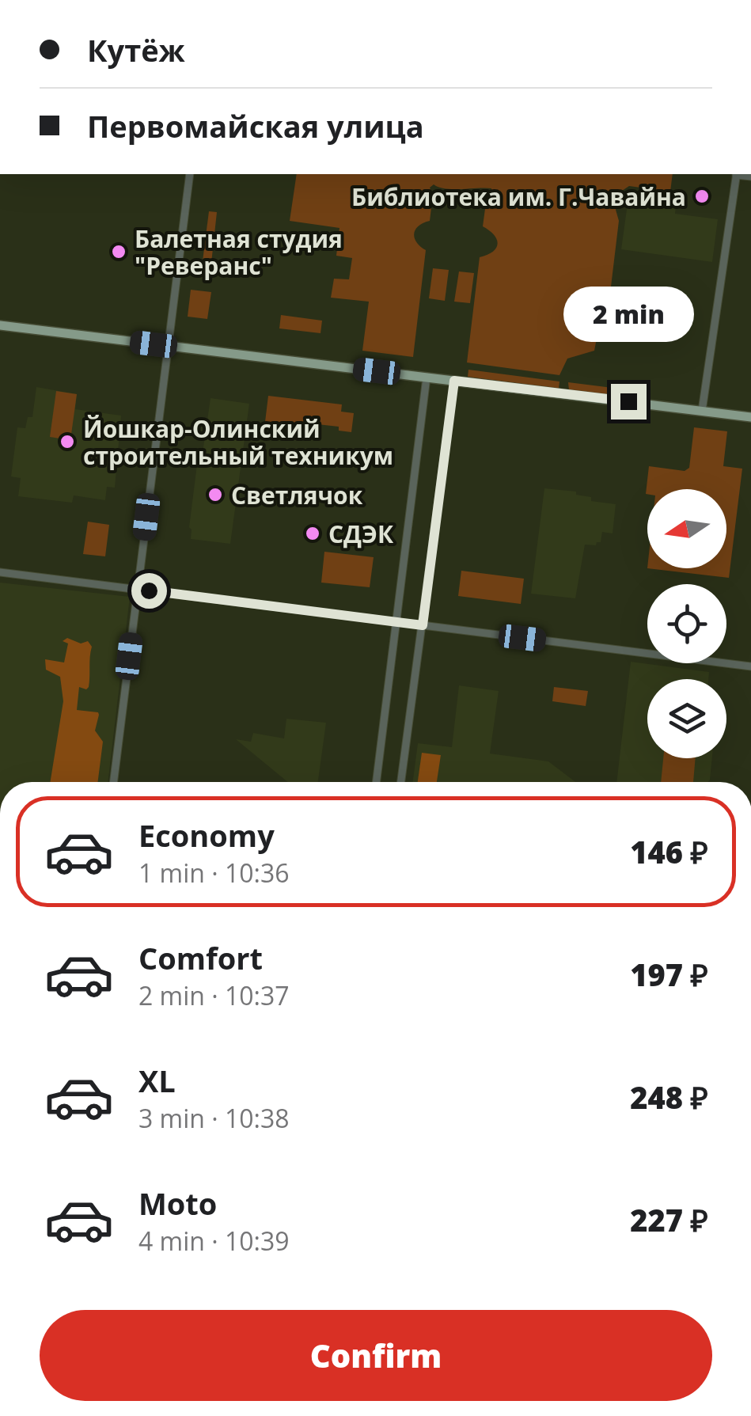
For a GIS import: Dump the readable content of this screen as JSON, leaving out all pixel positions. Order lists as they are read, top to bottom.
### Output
{
  "places": [
    "Библиотека им. Г.Чавайна",
    "Балетная студия \"Реверанс\"",
    "Йошкар-Олинский строительный техникум",
    "Светлячок",
    "СДЭК"
  ],
  "north": "left",
  "page": {
    "banner": ["Кутёж", "Первомайская улица"],
    "bubble": "2 min",
    "list": [
      {
        "name": "Economy",
        "note": "1 min · 10:36",
        "value": "146 ₽"
      },
      {
        "name": "Comfort",
        "note": "2 min · 10:37",
        "value": "197 ₽"
      },
      {
        "name": "XL",
        "note": "3 min · 10:38",
        "value": "248 ₽"
      },
      {
        "name": "Moto",
        "note": "4 min · 10:39",
        "value": "227 ₽"
      }
    ],
    "buttons": "Confirm"
  }
}
